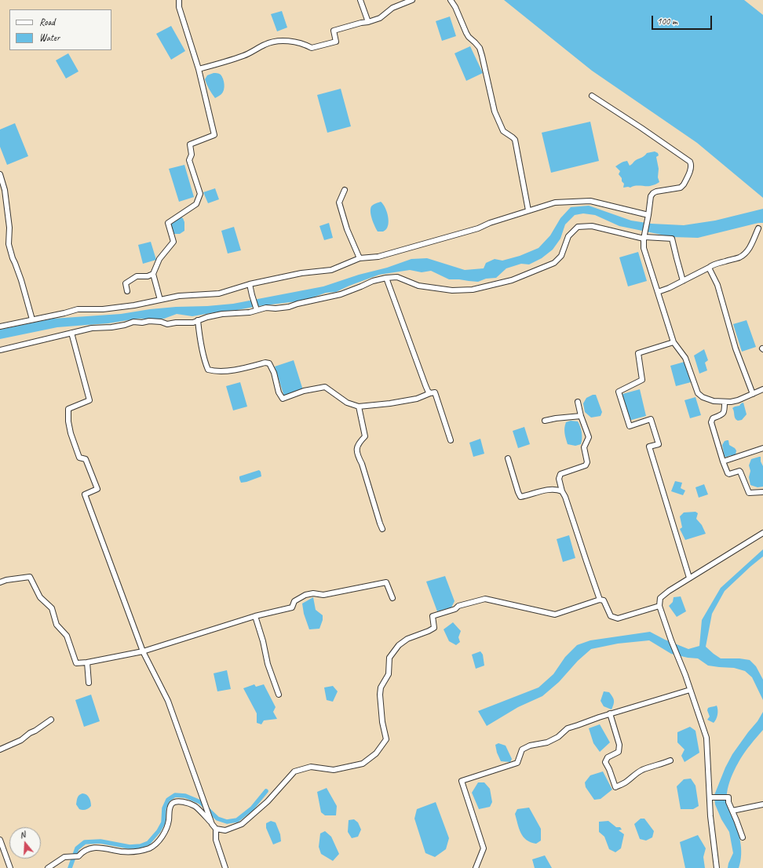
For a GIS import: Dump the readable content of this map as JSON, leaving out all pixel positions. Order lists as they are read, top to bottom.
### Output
{
  "legend": ["Road", "Water"],
  "scale_bar": "100 m",
  "north": "top"
}
